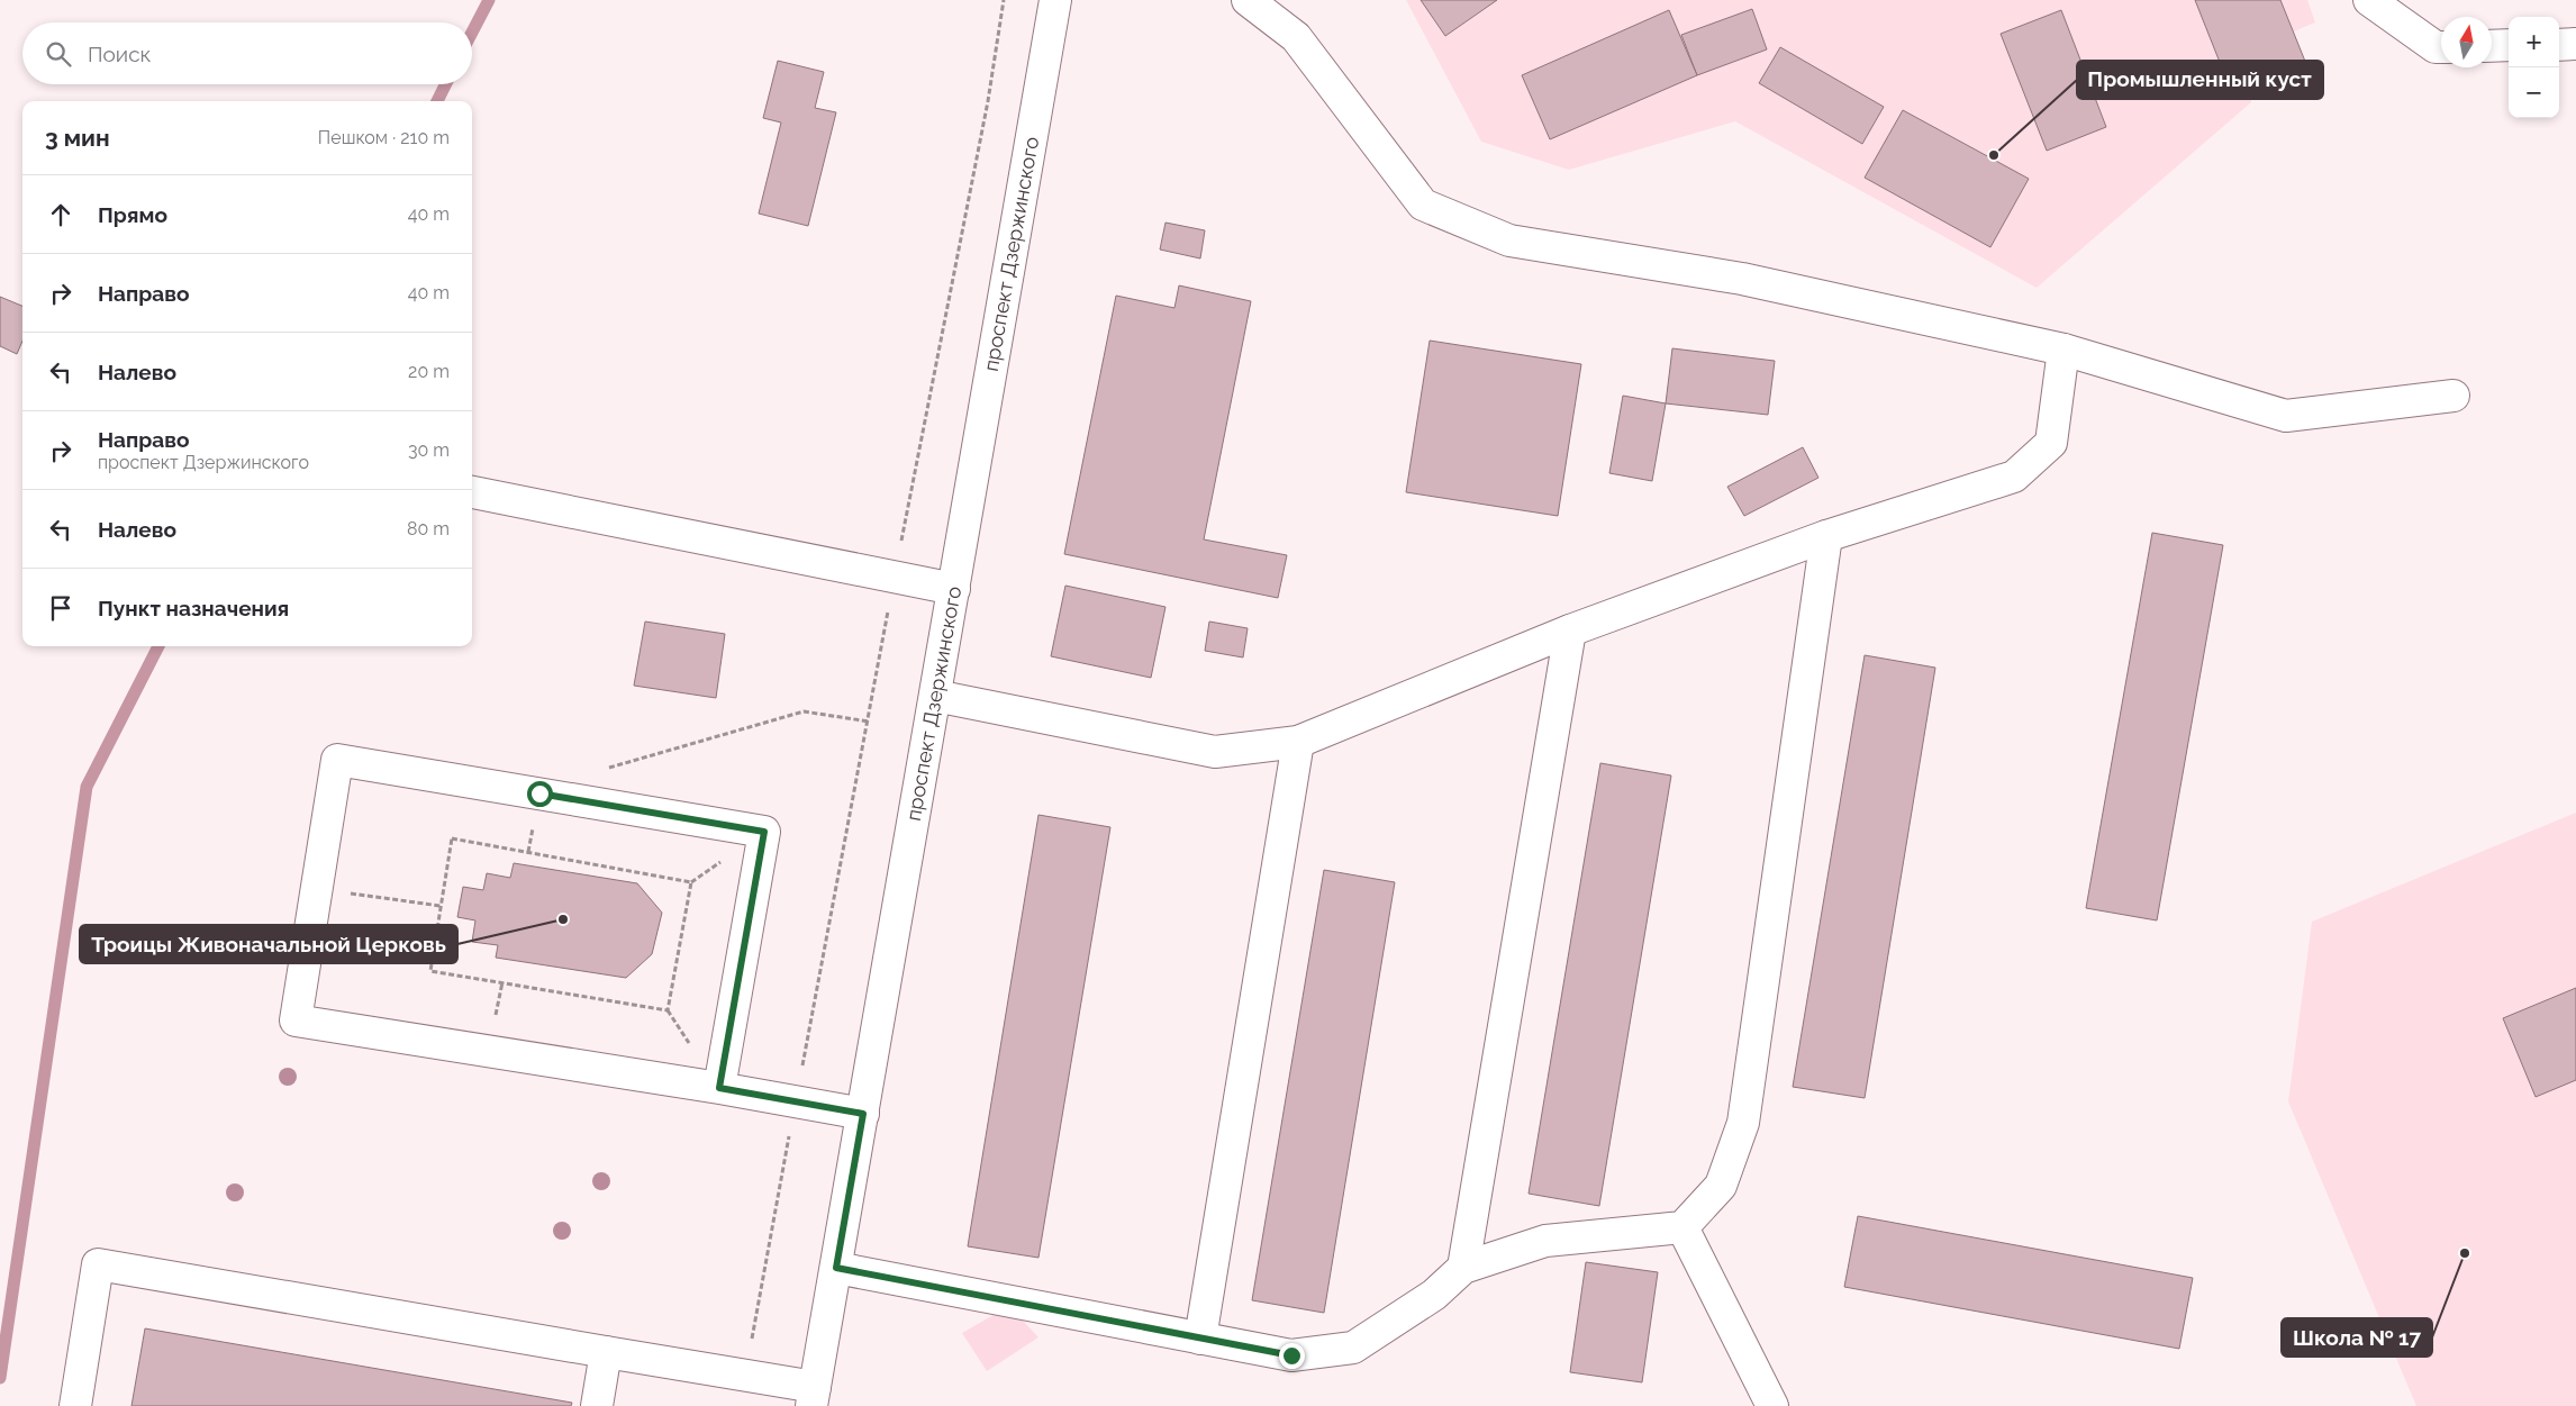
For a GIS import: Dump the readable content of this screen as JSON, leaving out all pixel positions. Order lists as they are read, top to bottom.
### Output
{
  "streets": {
    "street": ["проспект Дзержинского"]
  },
  "places": ["Промышленный куст", "Троицы Живоначальной Церковь", "Школа № 17"],
  "north": "top",
  "page": {
    "map_buttons": ["+", "−"],
    "search": "Поиск",
    "heading": ["3 мин", "Пешком · 210 m"],
    "list": [
      ["Прямо", "40 m"],
      ["Направо", "40 m"],
      ["Налево", "20 m"],
      ["Направо", "проспект Дзержинского", "30 m"],
      ["Налево", "80 m"],
      "Пункт назначения"
    ]
  }
}
